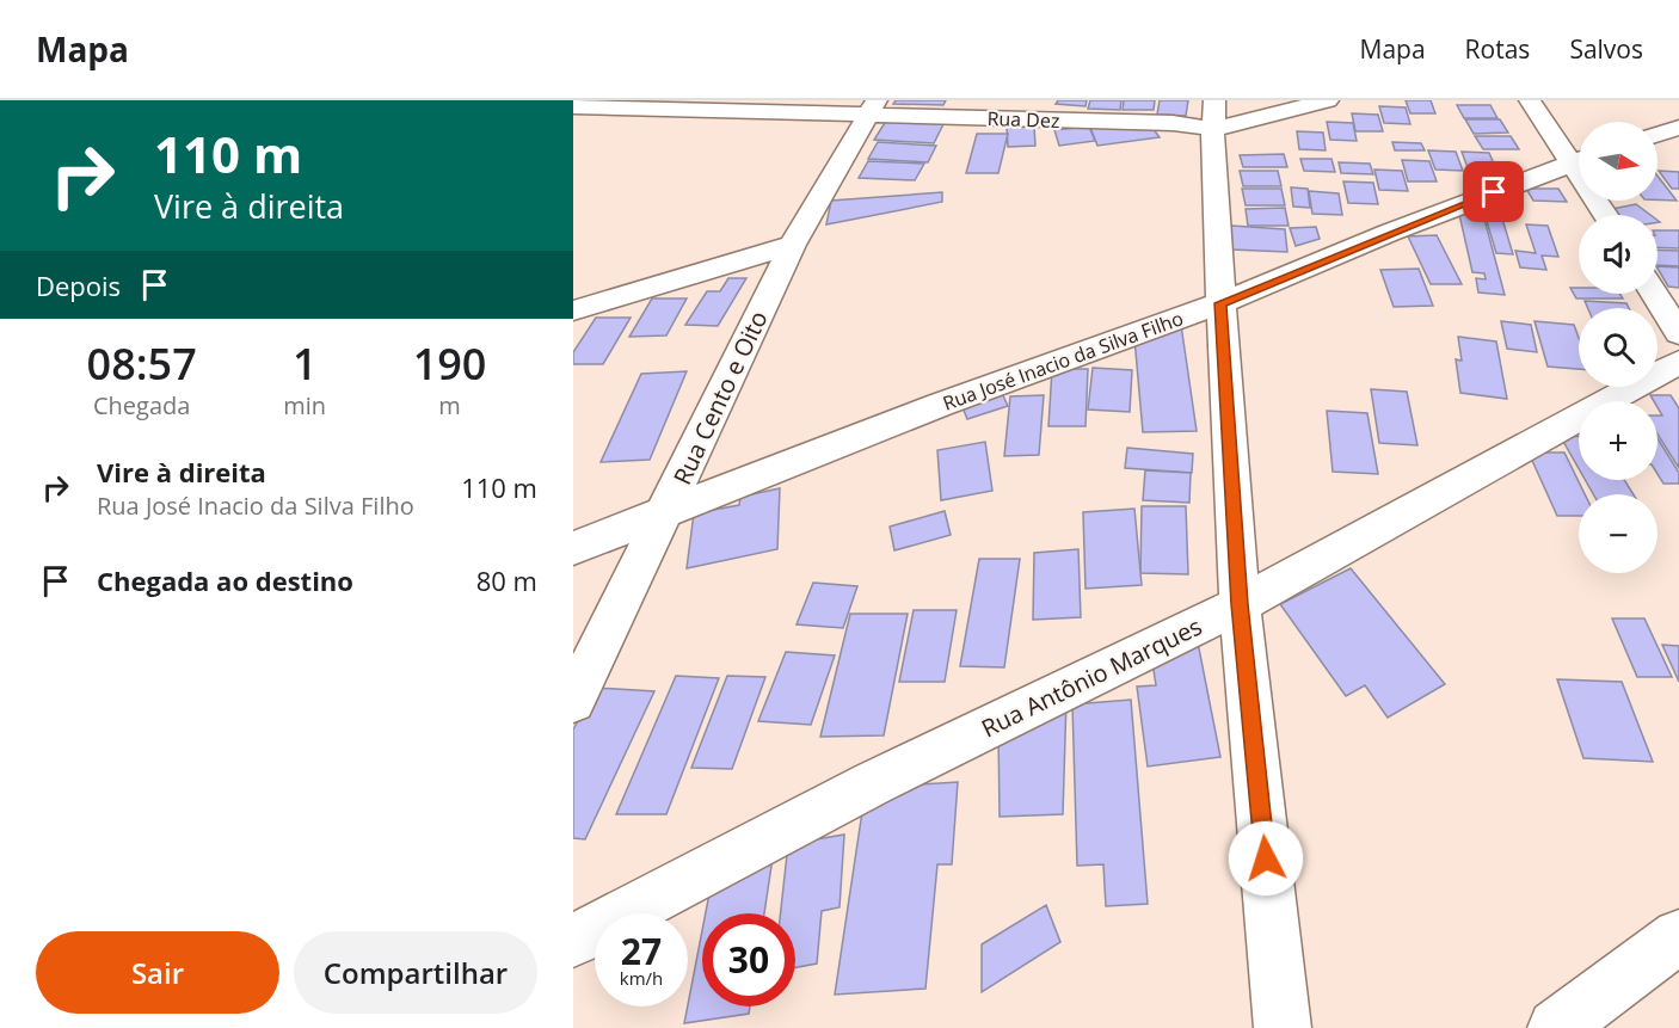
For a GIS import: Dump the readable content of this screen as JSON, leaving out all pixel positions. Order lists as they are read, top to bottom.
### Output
{
  "streets": {
    "street": [
      "Rua Dez",
      "Rua José Inacio da Silva Filho",
      "Rua Cento e Oito",
      "Rua Antônio Marques"
    ]
  },
  "crossings": [
    ["Rua Dez", "Rua Cento e Oito"],
    ["Rua José Inacio da Silva Filho", "Rua Cento e Oito"]
  ],
  "north": "right",
  "page": {
    "header": "Mapa",
    "nav": ["Mapa", "Rotas", "Salvos"],
    "turn": ["110 m", "Vire à direita"],
    "map_buttons": ["+", "−"],
    "then": "Depois",
    "eta": [
      "08:57",
      "Chegada",
      "1",
      "min",
      "190",
      "m"
    ],
    "list": [
      {
        "name": "Vire à direita",
        "note": "Rua José Inacio da Silva Filho",
        "value": "110 m"
      },
      {
        "name": "Chegada ao destino",
        "value": "80 m"
      }
    ],
    "speed": "27 km/h",
    "limit": "30",
    "buttons": ["Sair", "Compartilhar"]
  }
}
